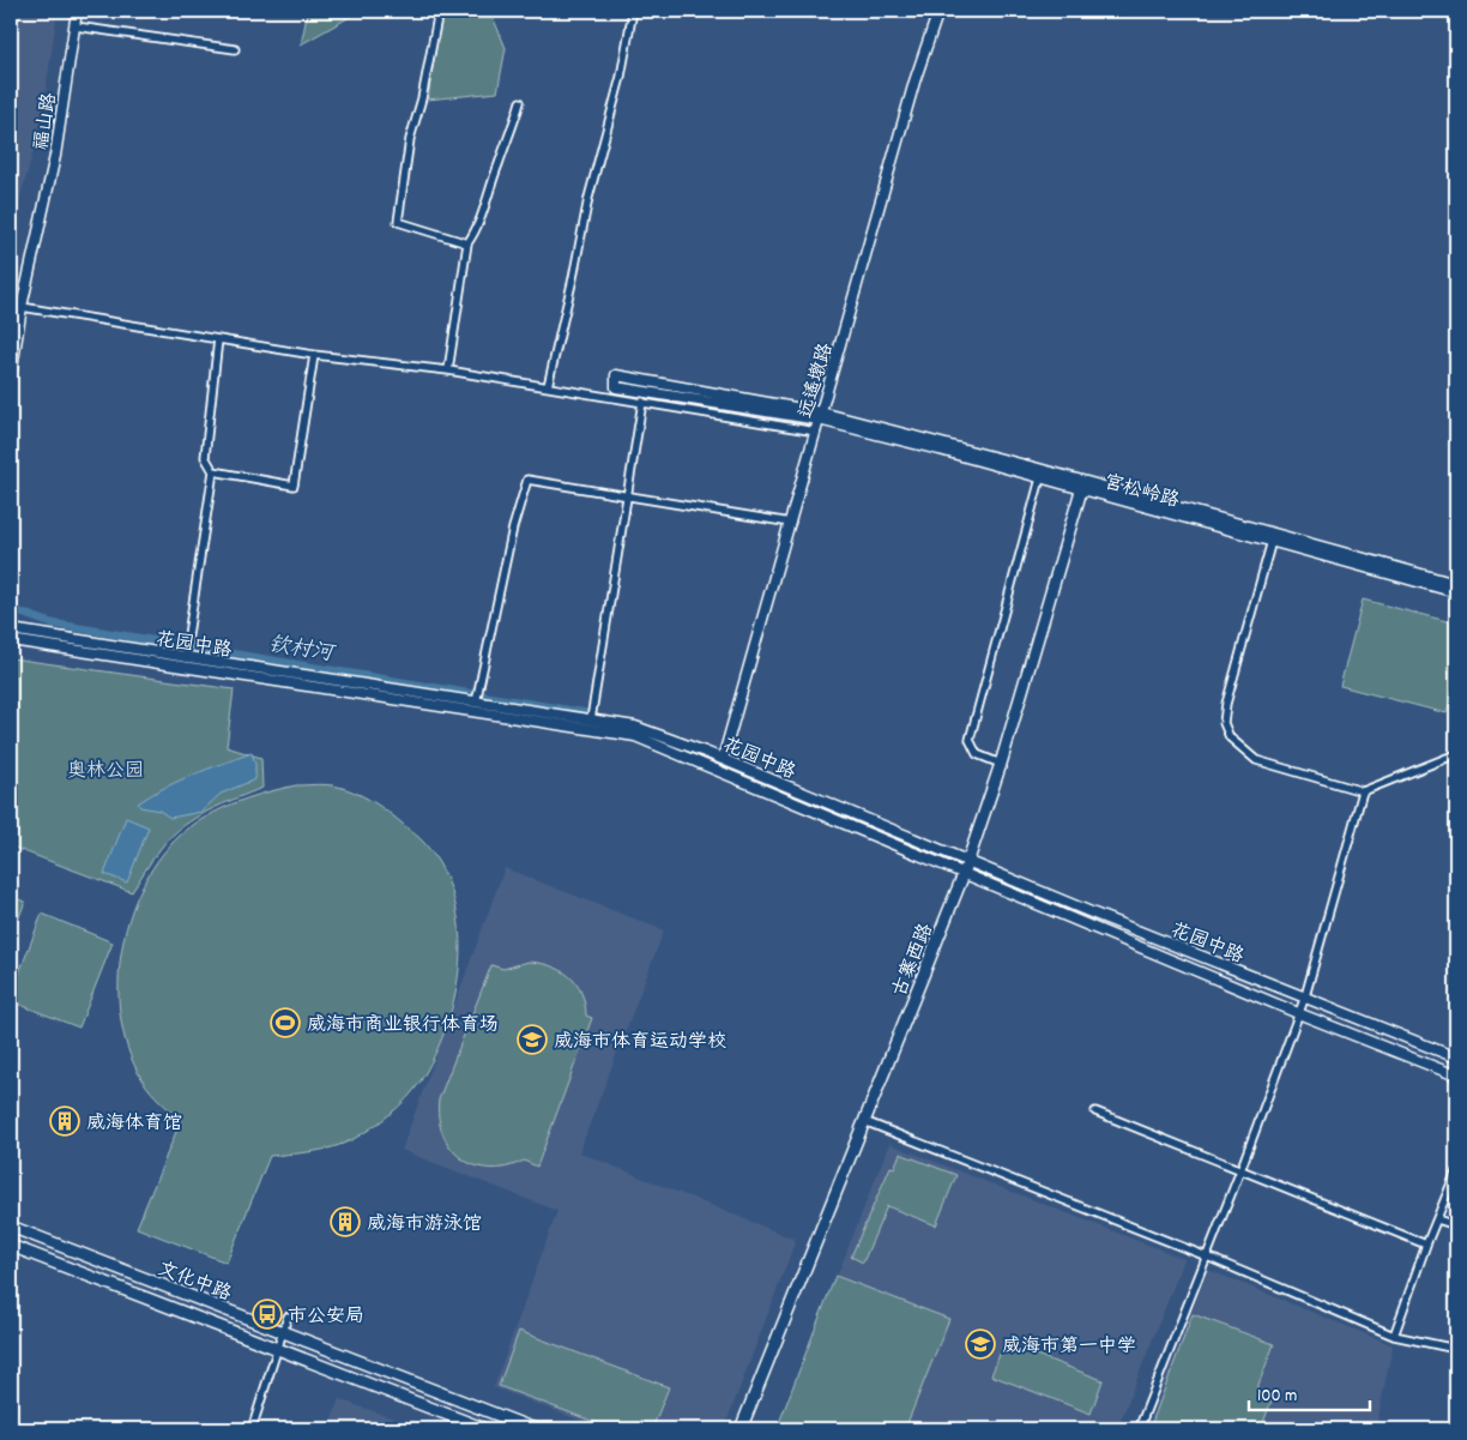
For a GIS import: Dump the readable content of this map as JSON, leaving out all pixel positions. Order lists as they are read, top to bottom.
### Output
{
  "streets": {
    "main road": [
      "福山路",
      "远遥墩路",
      "宫松岭路",
      "花园中路",
      "古寨西路",
      "文化中路"
    ]
  },
  "crossings": [
    ["远遥墩路", "宫松岭路"],
    ["远遥墩路", "花园中路"],
    ["宫松岭路", "古寨西路"],
    ["花园中路", "古寨西路"]
  ],
  "water": ["钦村河"],
  "parks": ["奥林公园"],
  "places": {
    "sports": ["威海市商业银行体育场"],
    "school or university": ["威海市体育运动学校", "威海市第一中学"],
    "building": ["威海体育馆", "威海市游泳馆"],
    "bus stop": ["市公安局"]
  },
  "scale_bar": "100 m"
}
